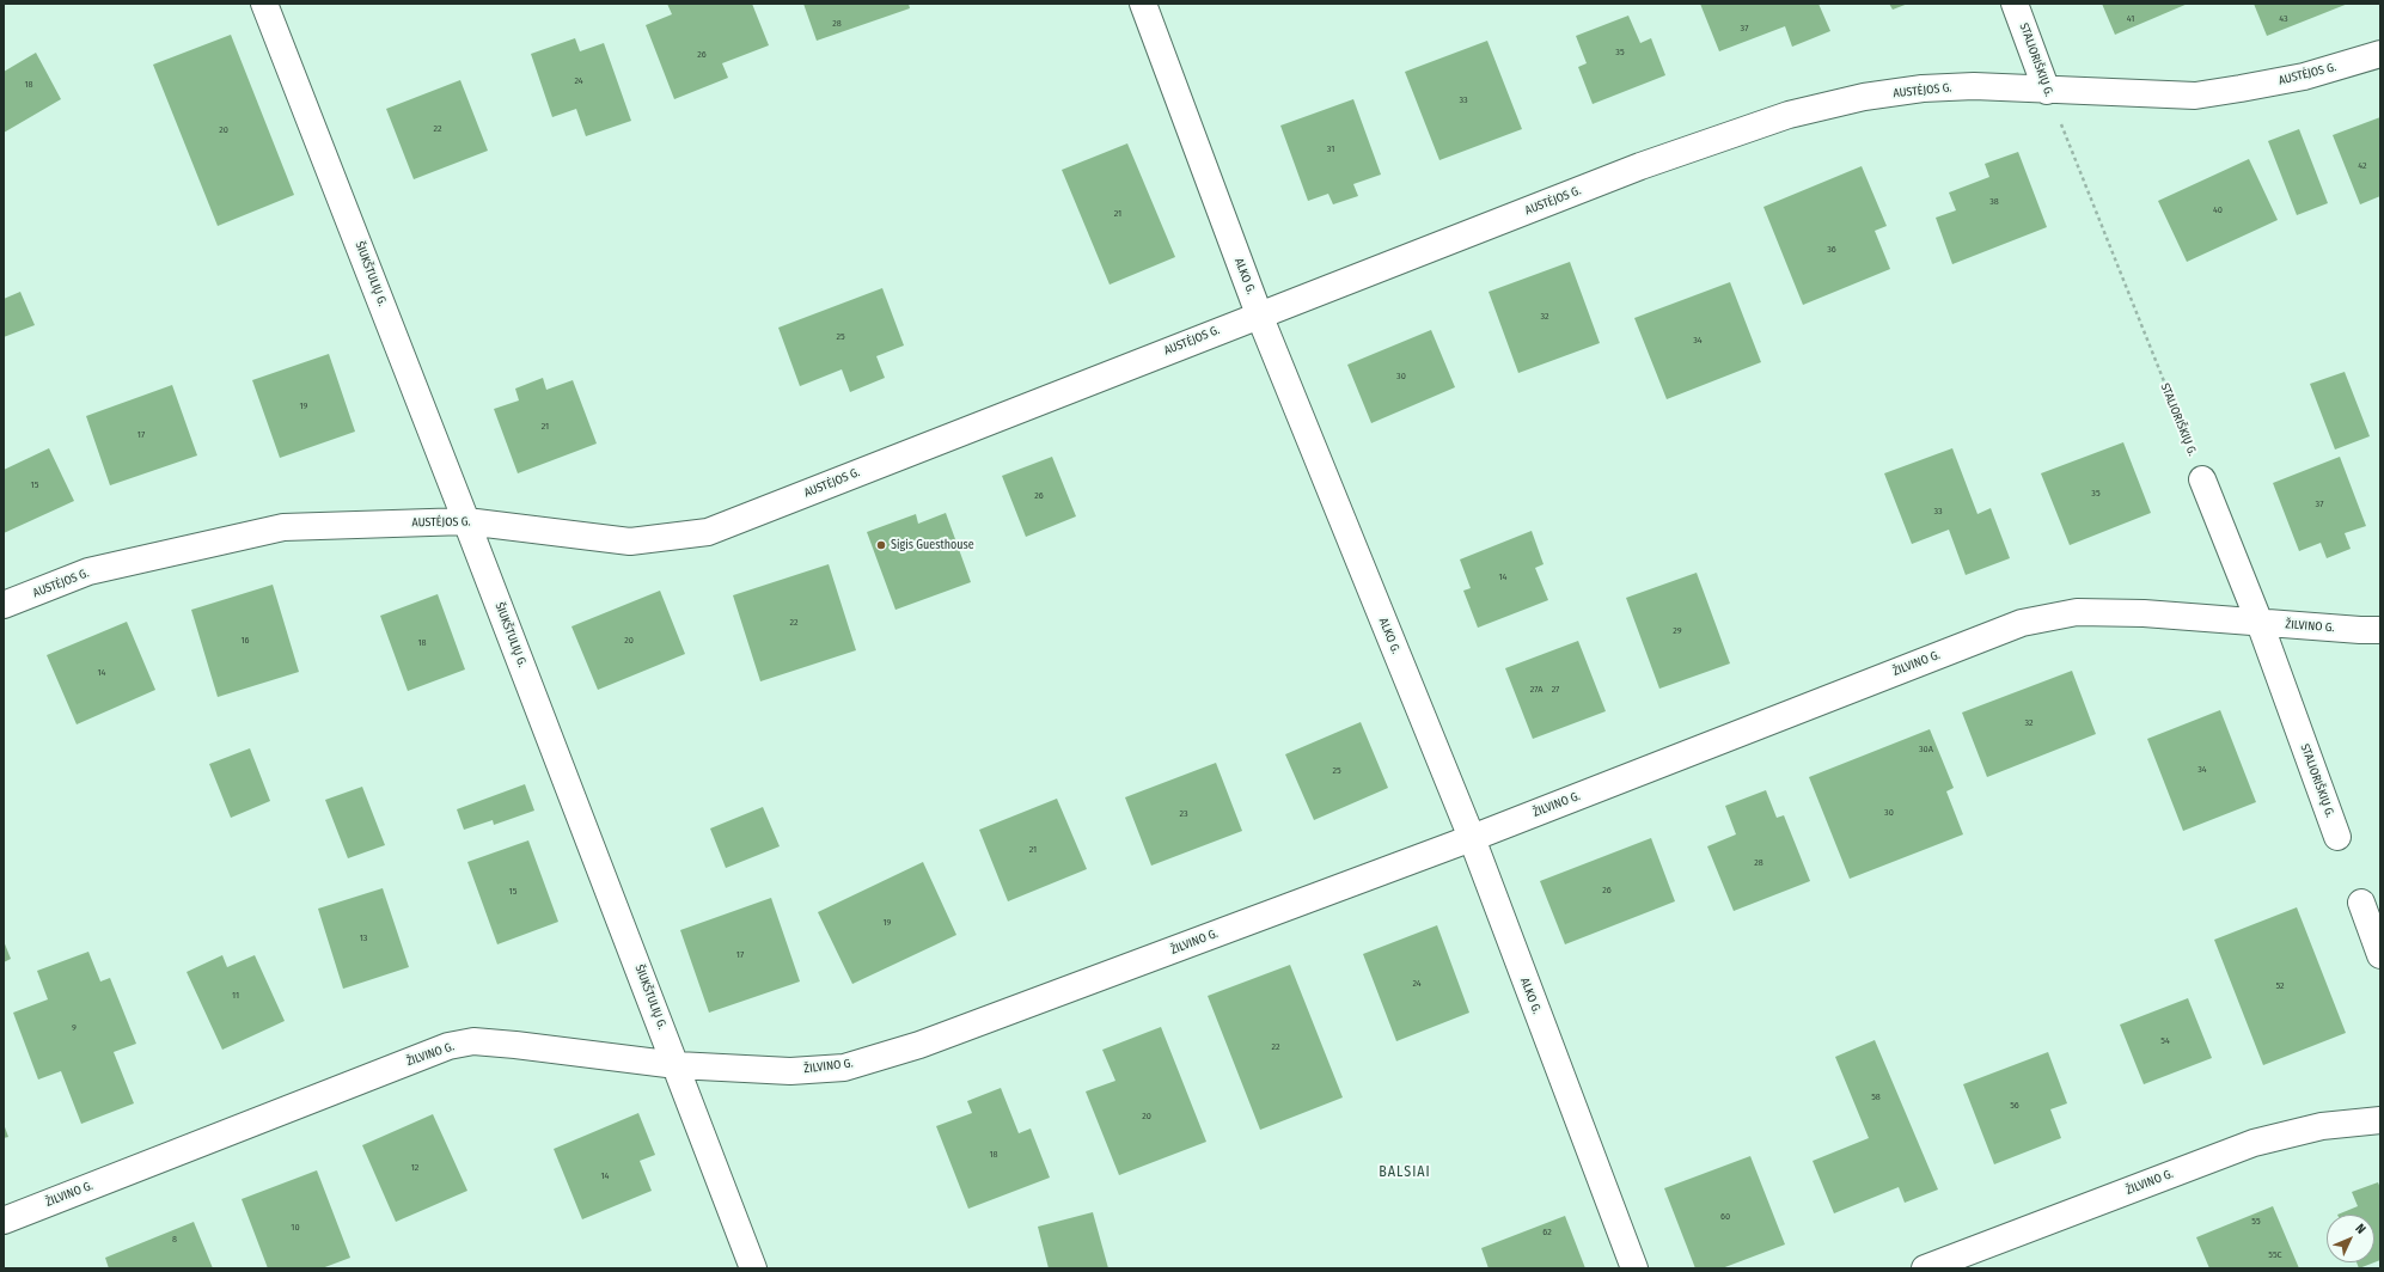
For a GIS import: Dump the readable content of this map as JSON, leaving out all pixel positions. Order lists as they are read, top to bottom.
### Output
{
  "streets": {
    "street": [
      "STALIORIŠKIŲ G.",
      "AUSTĖJOS G.",
      "ŠIUKŠTULIŲ G.",
      "ALKO G.",
      "ŽILVINO G."
    ]
  },
  "crossings": [
    ["STALIORIŠKIŲ G.", "AUSTĖJOS G."],
    ["STALIORIŠKIŲ G.", "ŽILVINO G."],
    ["AUSTĖJOS G.", "ŠIUKŠTULIŲ G."],
    ["AUSTĖJOS G.", "ALKO G."],
    ["ŠIUKŠTULIŲ G.", "ŽILVINO G."],
    ["ALKO G.", "ŽILVINO G."]
  ],
  "districts": ["BALSIAI"],
  "places": ["Sigis Guesthouse"],
  "house_numbers": [
    "41",
    "43",
    "28",
    "37",
    "35",
    "26",
    "24",
    "18",
    "33",
    "22",
    "20",
    "31",
    "42",
    "38",
    "40",
    "21",
    "36",
    "32",
    "25",
    "34",
    "30",
    "19",
    "21",
    "17",
    "15",
    "35",
    "26",
    "37",
    "33",
    "14",
    "22",
    "29",
    "16",
    "20",
    "18",
    "14",
    "27A",
    "27",
    "32",
    "30A",
    "34",
    "25",
    "30",
    "23",
    "21",
    "28",
    "26",
    "15",
    "19",
    "13",
    "17",
    "24",
    "52",
    "11",
    "9",
    "54",
    "22",
    "58",
    "56",
    "20",
    "18",
    "12",
    "14",
    "60",
    "55",
    "10",
    "62",
    "8",
    "55C"
  ],
  "north": "top right"
}
